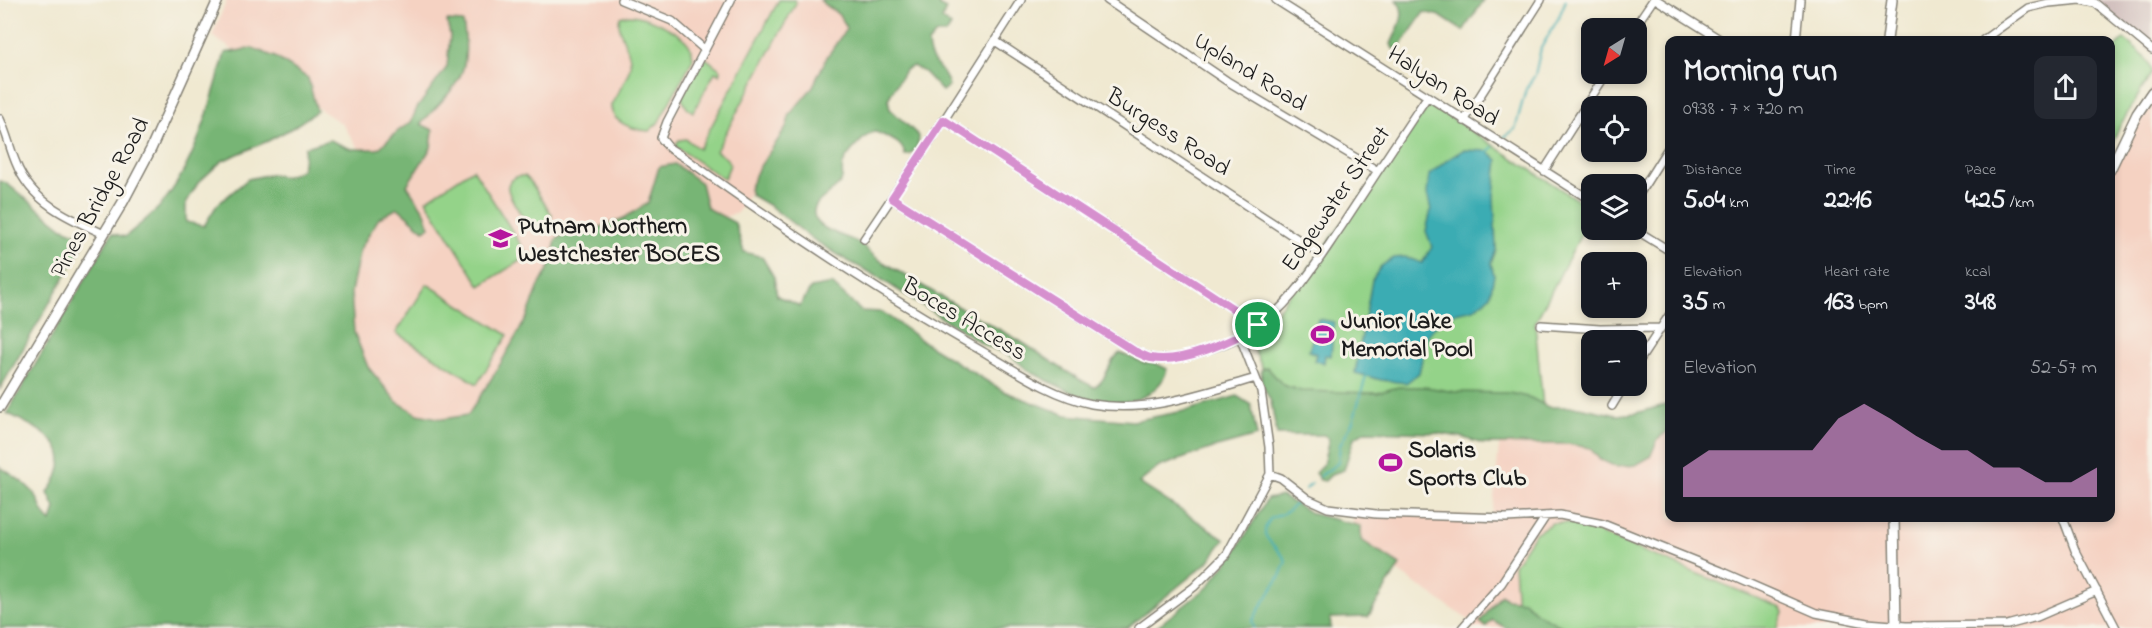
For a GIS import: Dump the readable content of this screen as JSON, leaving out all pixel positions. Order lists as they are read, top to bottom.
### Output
{
  "streets": {
    "street": [
      "Upland Road",
      "Halyan Road",
      "Burgess Road",
      "Pines Bridge Road",
      "Edgewater Street",
      "Boces Access"
    ]
  },
  "crossings": [
    ["Upland Road", "Edgewater Street"],
    ["Halyan Road", "Edgewater Street"],
    ["Burgess Road", "Edgewater Street"]
  ],
  "places": {
    "school or university": ["Putnam Northern Westchester BOCES"],
    "sports": ["Junior Lake Memorial Pool", "Solaris Sports Club"]
  },
  "north": "bottom left",
  "page": {
    "map_buttons": ["+", "−"],
    "heading": ["Morning run", "09:38 · 7 × 720 m"],
    "stats": [
      ["Distance", "5.04 km"],
      ["Time", "22:16"],
      ["Pace", "4:25 /km"],
      ["Elevation", "35 m"],
      ["Heart rate", "163 bpm"],
      ["kcal", "348"]
    ],
    "chart": ["Elevation", "52–57 m"]
  }
}
